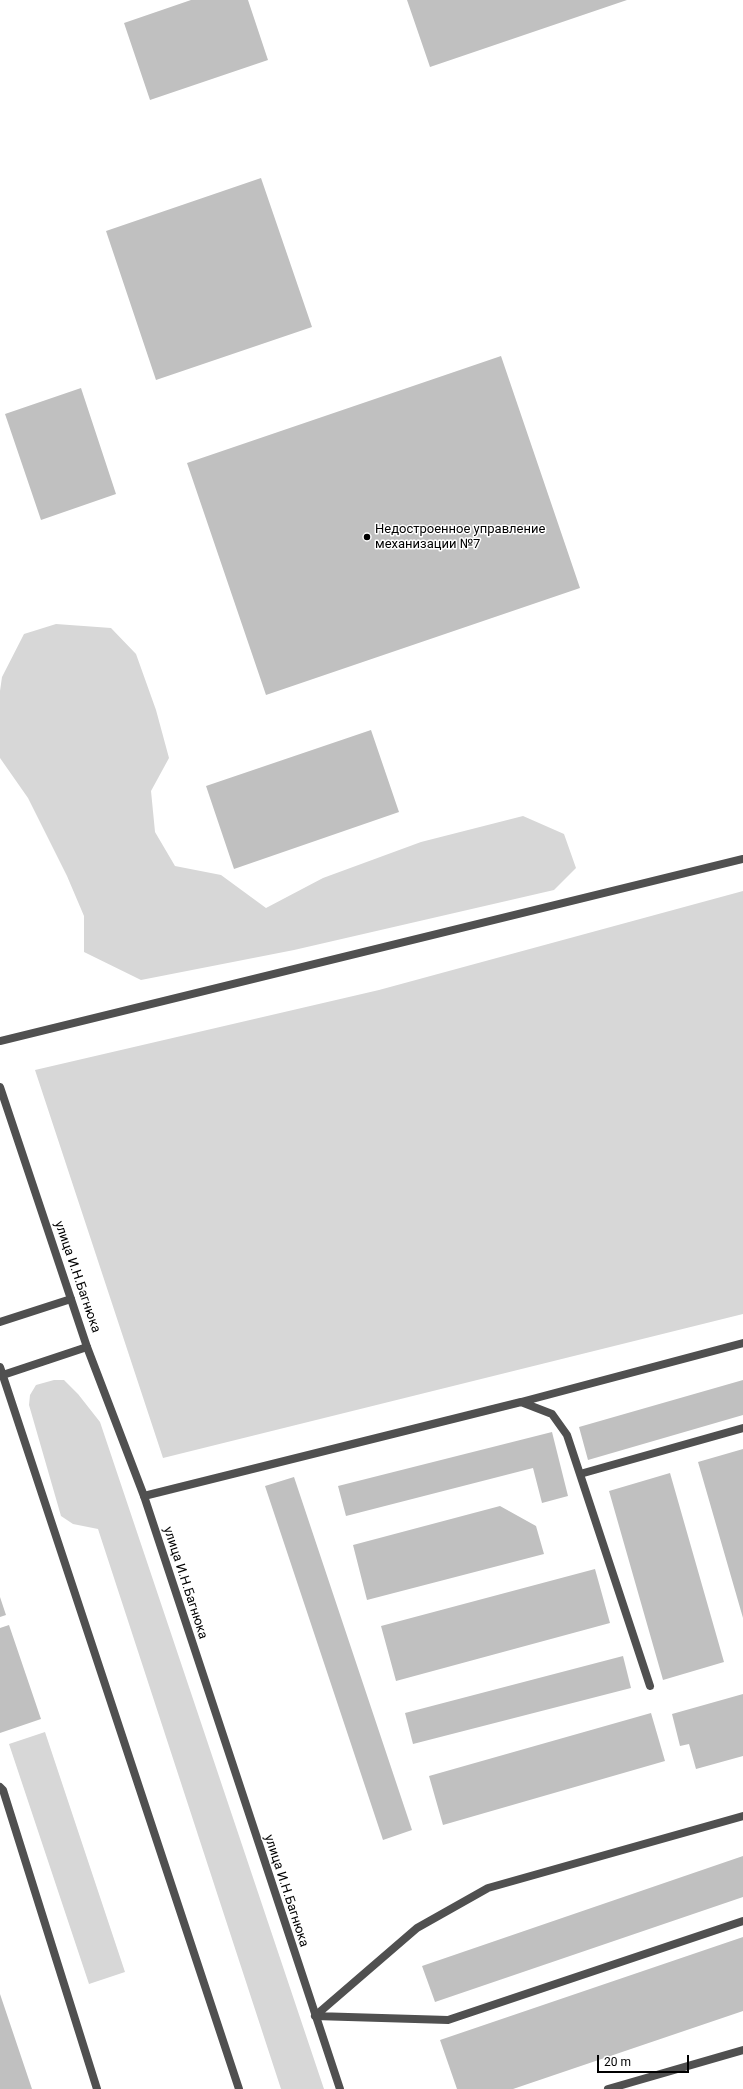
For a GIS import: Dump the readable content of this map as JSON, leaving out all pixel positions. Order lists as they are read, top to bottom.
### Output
{
  "streets": {
    "street": ["улица И.Н.Багнюка"]
  },
  "places": ["Недостроенное управление механизации №7"],
  "scale_bar": "20 m"
}
